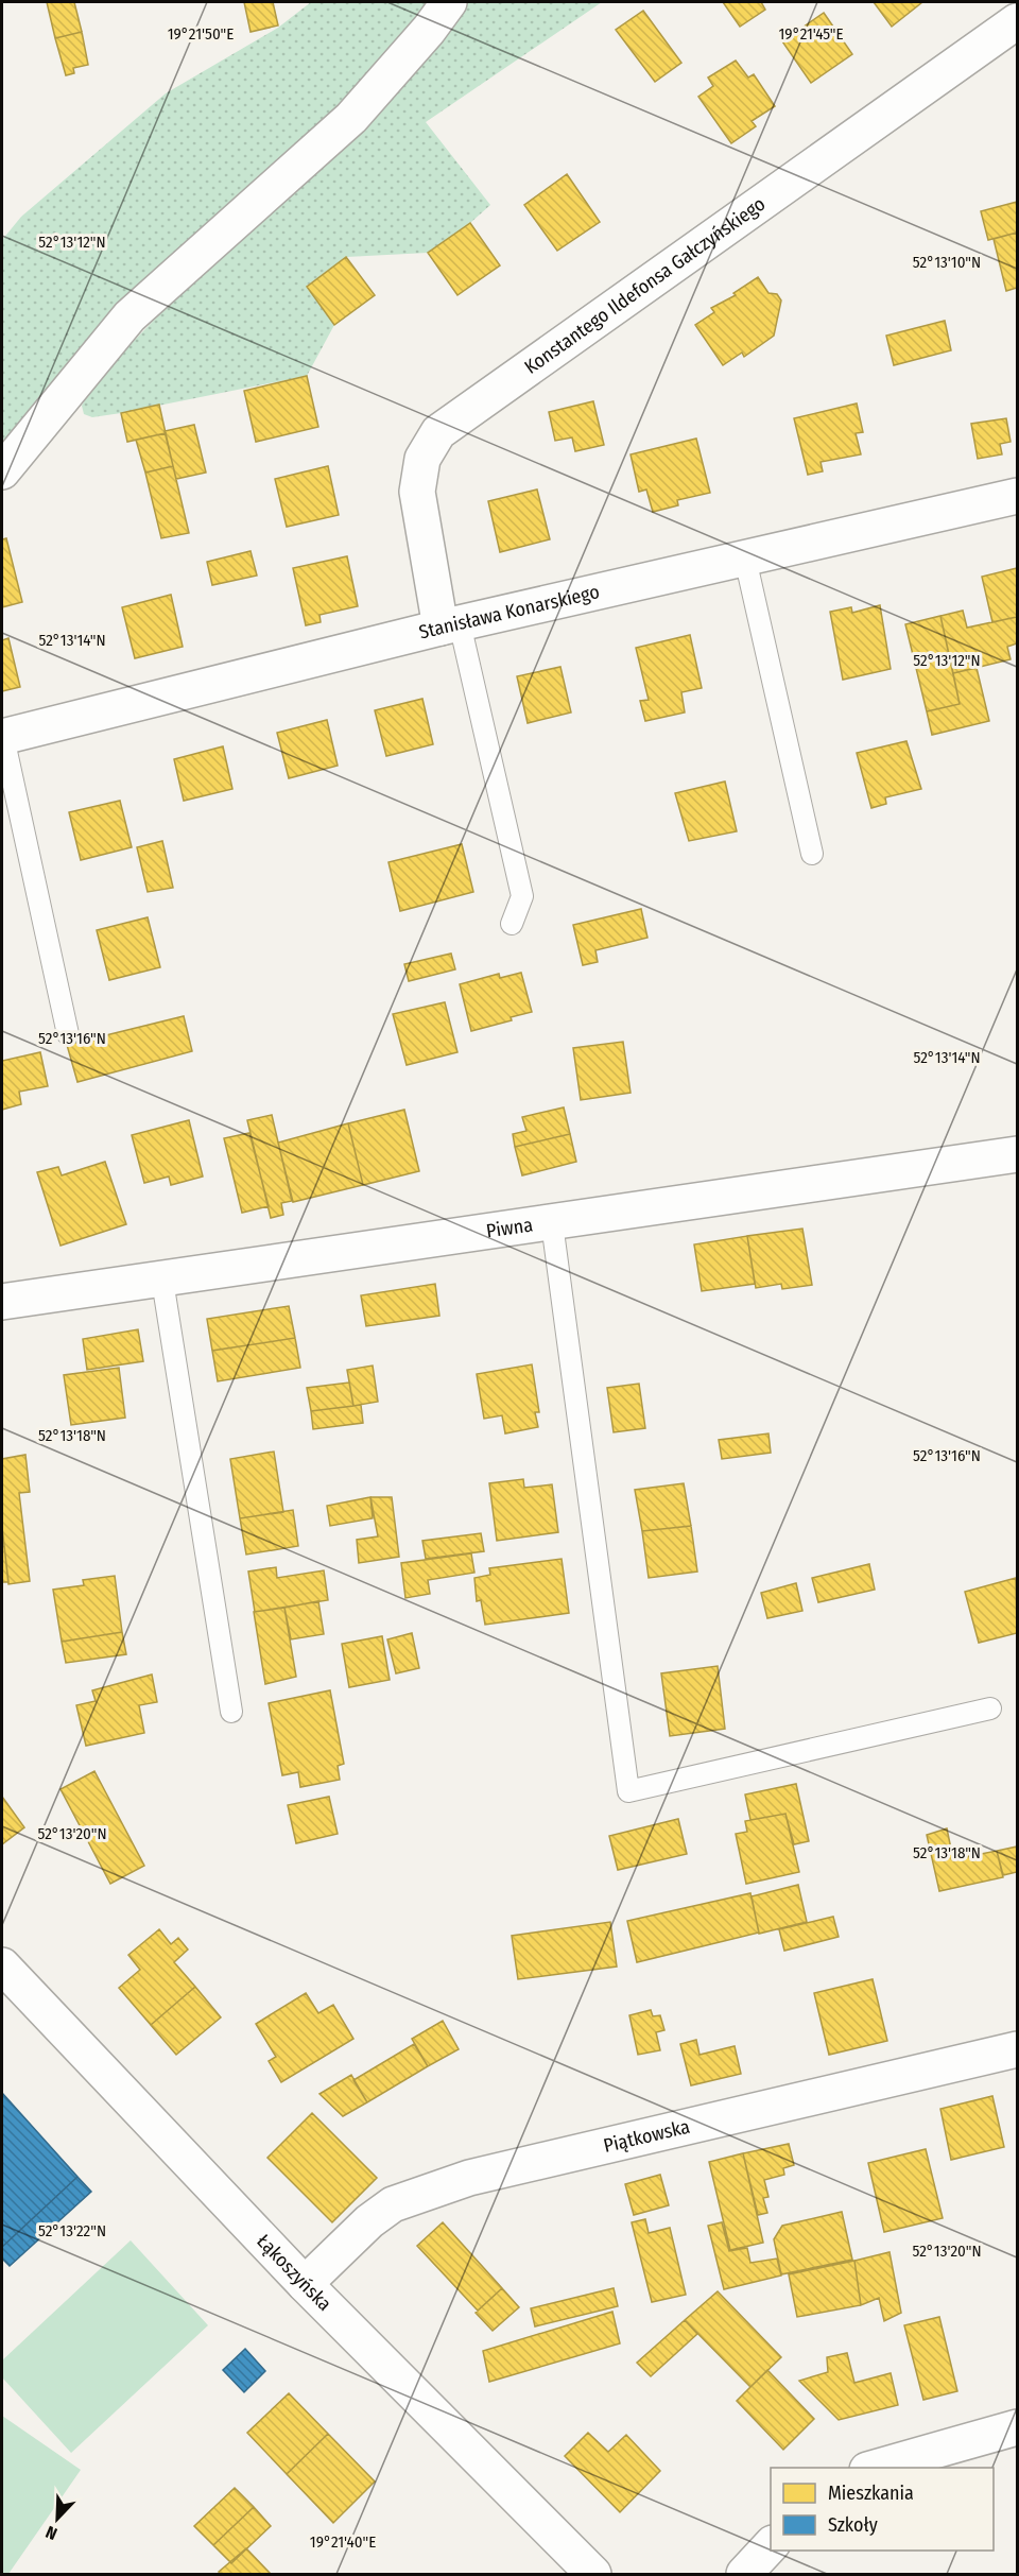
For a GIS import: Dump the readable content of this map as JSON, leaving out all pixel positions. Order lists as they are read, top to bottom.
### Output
{
  "streets": {
    "street": [
      "Konstantego Ildefonsa Gałczyńskiego",
      "Stanisława Konarskiego",
      "Piwna",
      "Piątkowska",
      "Łąkoszyńska"
    ]
  },
  "crossings": [
    ["Konstantego Ildefonsa Gałczyńskiego", "Stanisława Konarskiego"],
    ["Piątkowska", "Łąkoszyńska"]
  ],
  "legend": ["Mieszkania", "Szkoły"],
  "north": "bottom left",
  "coordinates": [
    "19°21'50\"E",
    "19°21'45\"E",
    "52°13'12\"N",
    "52°13'10\"N",
    "52°13'14\"N",
    "52°13'16\"N",
    "52°13'18\"N",
    "52°13'20\"N",
    "52°13'22\"N",
    "19°21'40\"E"
  ]
}
